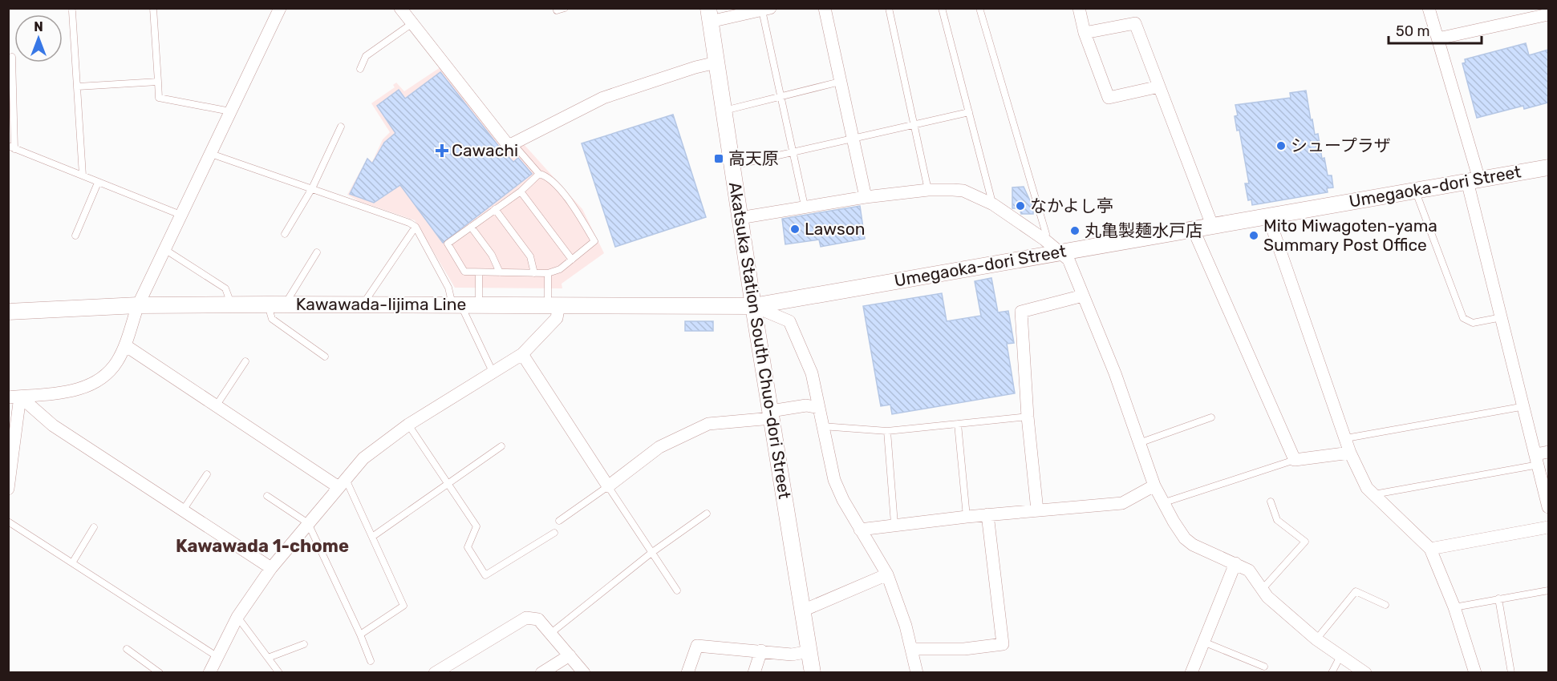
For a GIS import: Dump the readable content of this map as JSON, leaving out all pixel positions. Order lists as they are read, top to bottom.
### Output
{
  "streets": {
    "street": ["Umegaoka-dori Street", "Kawawada-Iijima Line", "Akatsuka Station South Chuo-dori Street"]
  },
  "crossings": [
    ["Umegaoka-dori Street", "Kawawada-Iijima Line"],
    ["Umegaoka-dori Street", "Akatsuka Station South Chuo-dori Street"],
    ["Kawawada-Iijima Line", "Akatsuka Station South Chuo-dori Street"]
  ],
  "districts": ["Kawawada 1-chome"],
  "places": {
    "other": [
      "シュープラザ",
      "なかよし亭",
      "Lawson",
      "丸亀製麺水戸店",
      "Mito Miwagoten-yama Summary Post Office"
    ],
    "health": ["Cawachi"],
    "transit": ["高天原"]
  },
  "scale_bar": "50 m",
  "north": "top"
}
